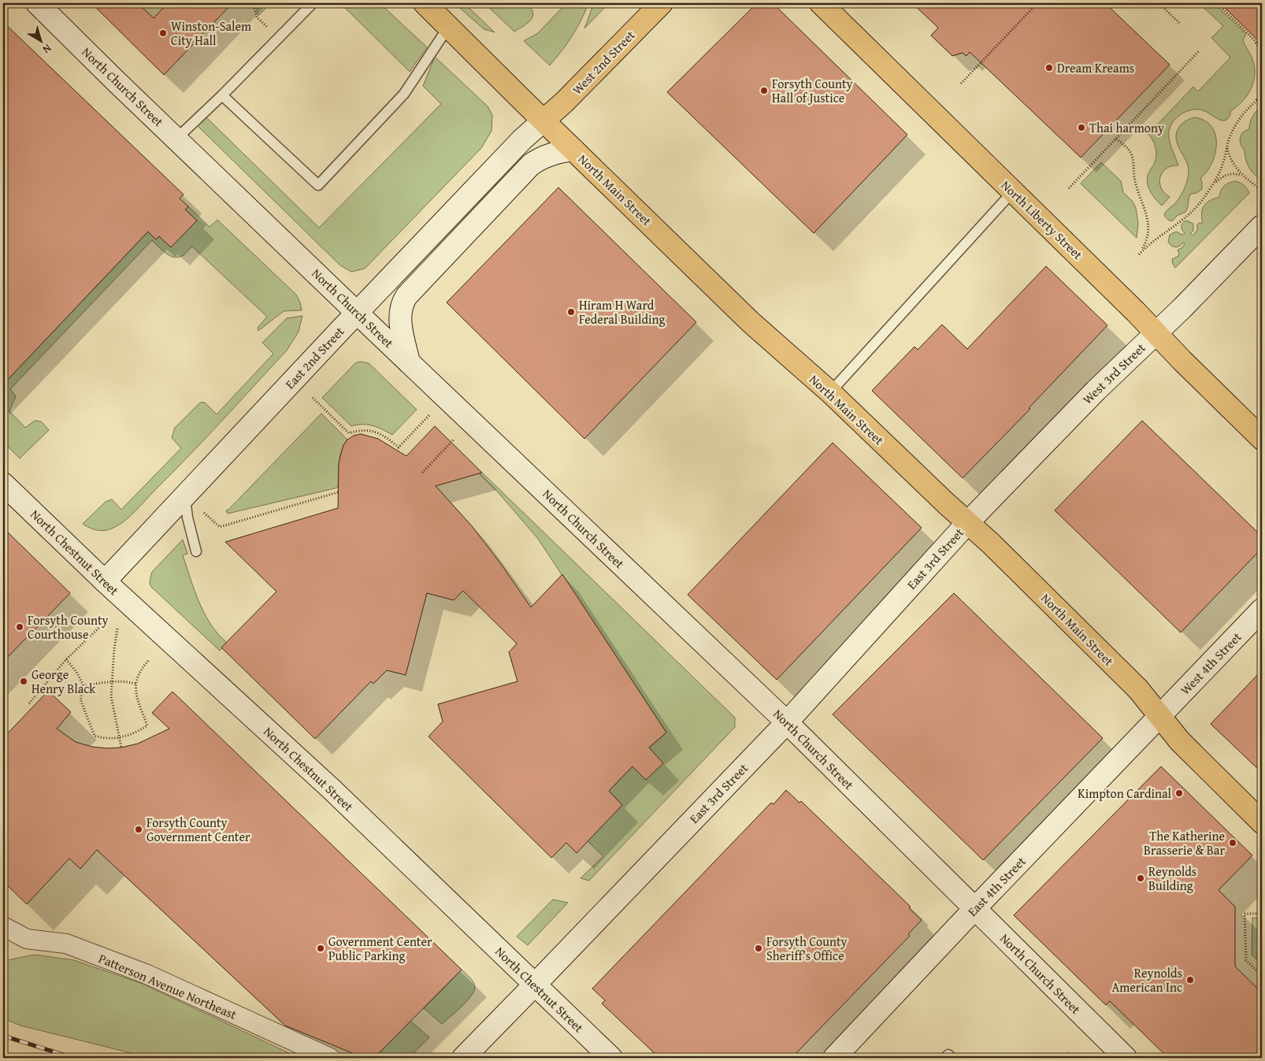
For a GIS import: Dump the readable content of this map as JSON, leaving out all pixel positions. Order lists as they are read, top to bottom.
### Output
{
  "streets": {
    "main road": ["West 2nd Street", "North Main Street", "North Liberty Street"],
    "street": [
      "North Church Street",
      "East 2nd Street",
      "West 3rd Street",
      "North Chestnut Street",
      "East 3rd Street",
      "West 4th Street",
      "East 4th Street",
      "Patterson Avenue Northeast"
    ]
  },
  "crossings": [
    ["West 2nd Street", "North Main Street"],
    ["West 2nd Street", "East 2nd Street"],
    ["North Church Street", "East 2nd Street"],
    ["North Church Street", "East 3rd Street"],
    ["North Church Street", "East 4th Street"],
    ["North Main Street", "East 2nd Street"],
    ["North Main Street", "West 3rd Street"],
    ["North Main Street", "East 3rd Street"],
    ["North Main Street", "West 4th Street"],
    ["North Main Street", "East 4th Street"],
    ["North Liberty Street", "West 3rd Street"],
    ["East 2nd Street", "North Chestnut Street"],
    ["West 3rd Street", "East 3rd Street"],
    ["North Chestnut Street", "East 3rd Street"],
    ["West 4th Street", "East 4th Street"]
  ],
  "places": [
    "Winston-Salem City Hall",
    "Dream Kreams",
    "Forsyth County Hall of Justice",
    "Thai harmony",
    "Hiram H Ward Federal Building",
    "Forsyth County Courthouse",
    "George Henry Black",
    "Kimpton Cardinal",
    "Forsyth County Government Center",
    "The Katherine Brasserie & Bar",
    "Reynolds Building",
    "Government Center Public Parking",
    "Forsyth County Sheriff's Office",
    "Reynolds American Inc"
  ],
  "north": "bottom right"
}
